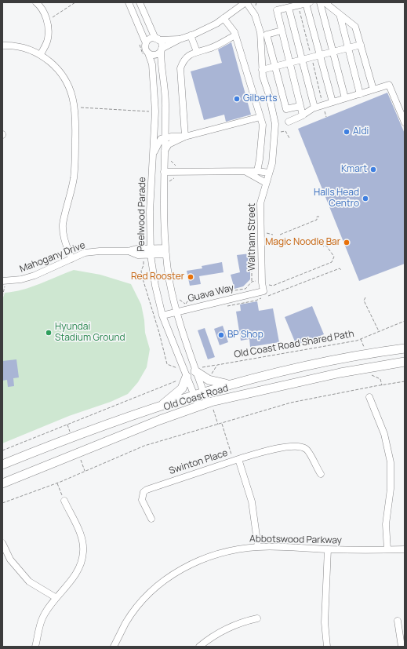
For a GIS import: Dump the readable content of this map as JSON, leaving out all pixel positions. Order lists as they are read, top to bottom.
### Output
{
  "streets": {
    "highway": ["Old Coast Road"],
    "street": [
      "Peelwood Parade",
      "Waltham Street",
      "Mahogany Drive",
      "Guava Way",
      "Swinton Place",
      "Abbotswood Parkway"
    ],
    "path": ["Old Coast Road Shared Path"]
  },
  "crossings": [
    ["Peelwood Parade", "Mahogany Drive"],
    ["Peelwood Parade", "Guava Way"],
    ["Peelwood Parade", "Old Coast Road Shared Path"],
    ["Peelwood Parade", "Old Coast Road"],
    ["Waltham Street", "Guava Way"],
    ["Swinton Place", "Abbotswood Parkway"]
  ],
  "places": [
    "Gilberts",
    "Aldi",
    "Kmart",
    "Halls Head Centro",
    "Magic Noodle Bar",
    "Red Rooster",
    "Hyundai Stadium Ground",
    "BP Shop"
  ]
}
